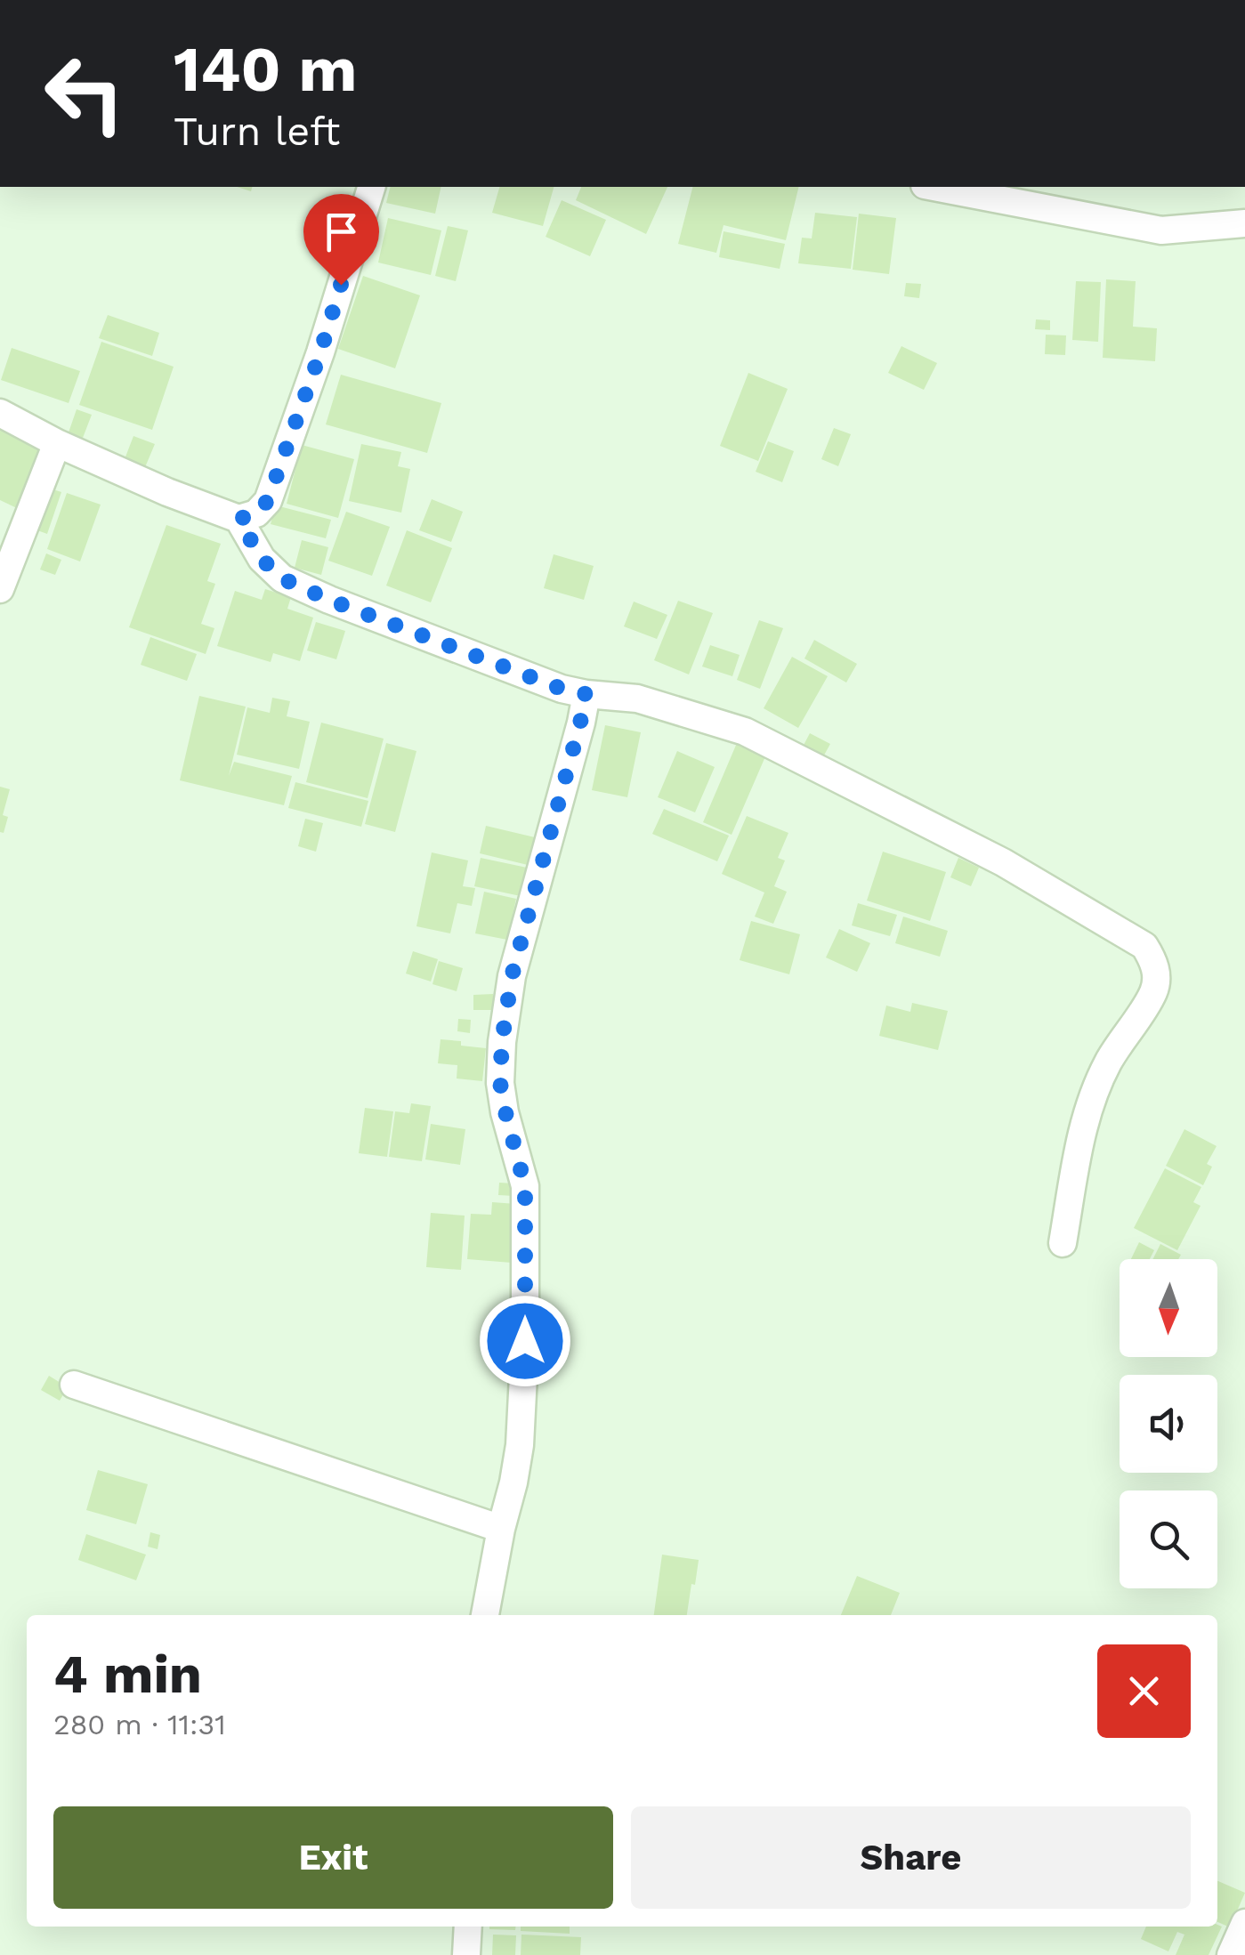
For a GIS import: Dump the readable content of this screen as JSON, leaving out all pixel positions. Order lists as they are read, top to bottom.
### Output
{
  "north": "bottom",
  "page": {
    "turn": ["140 m", "Turn left"],
    "heading": ["4 min", "280 m · 11:31"],
    "buttons": ["Exit", "Share"]
  }
}
